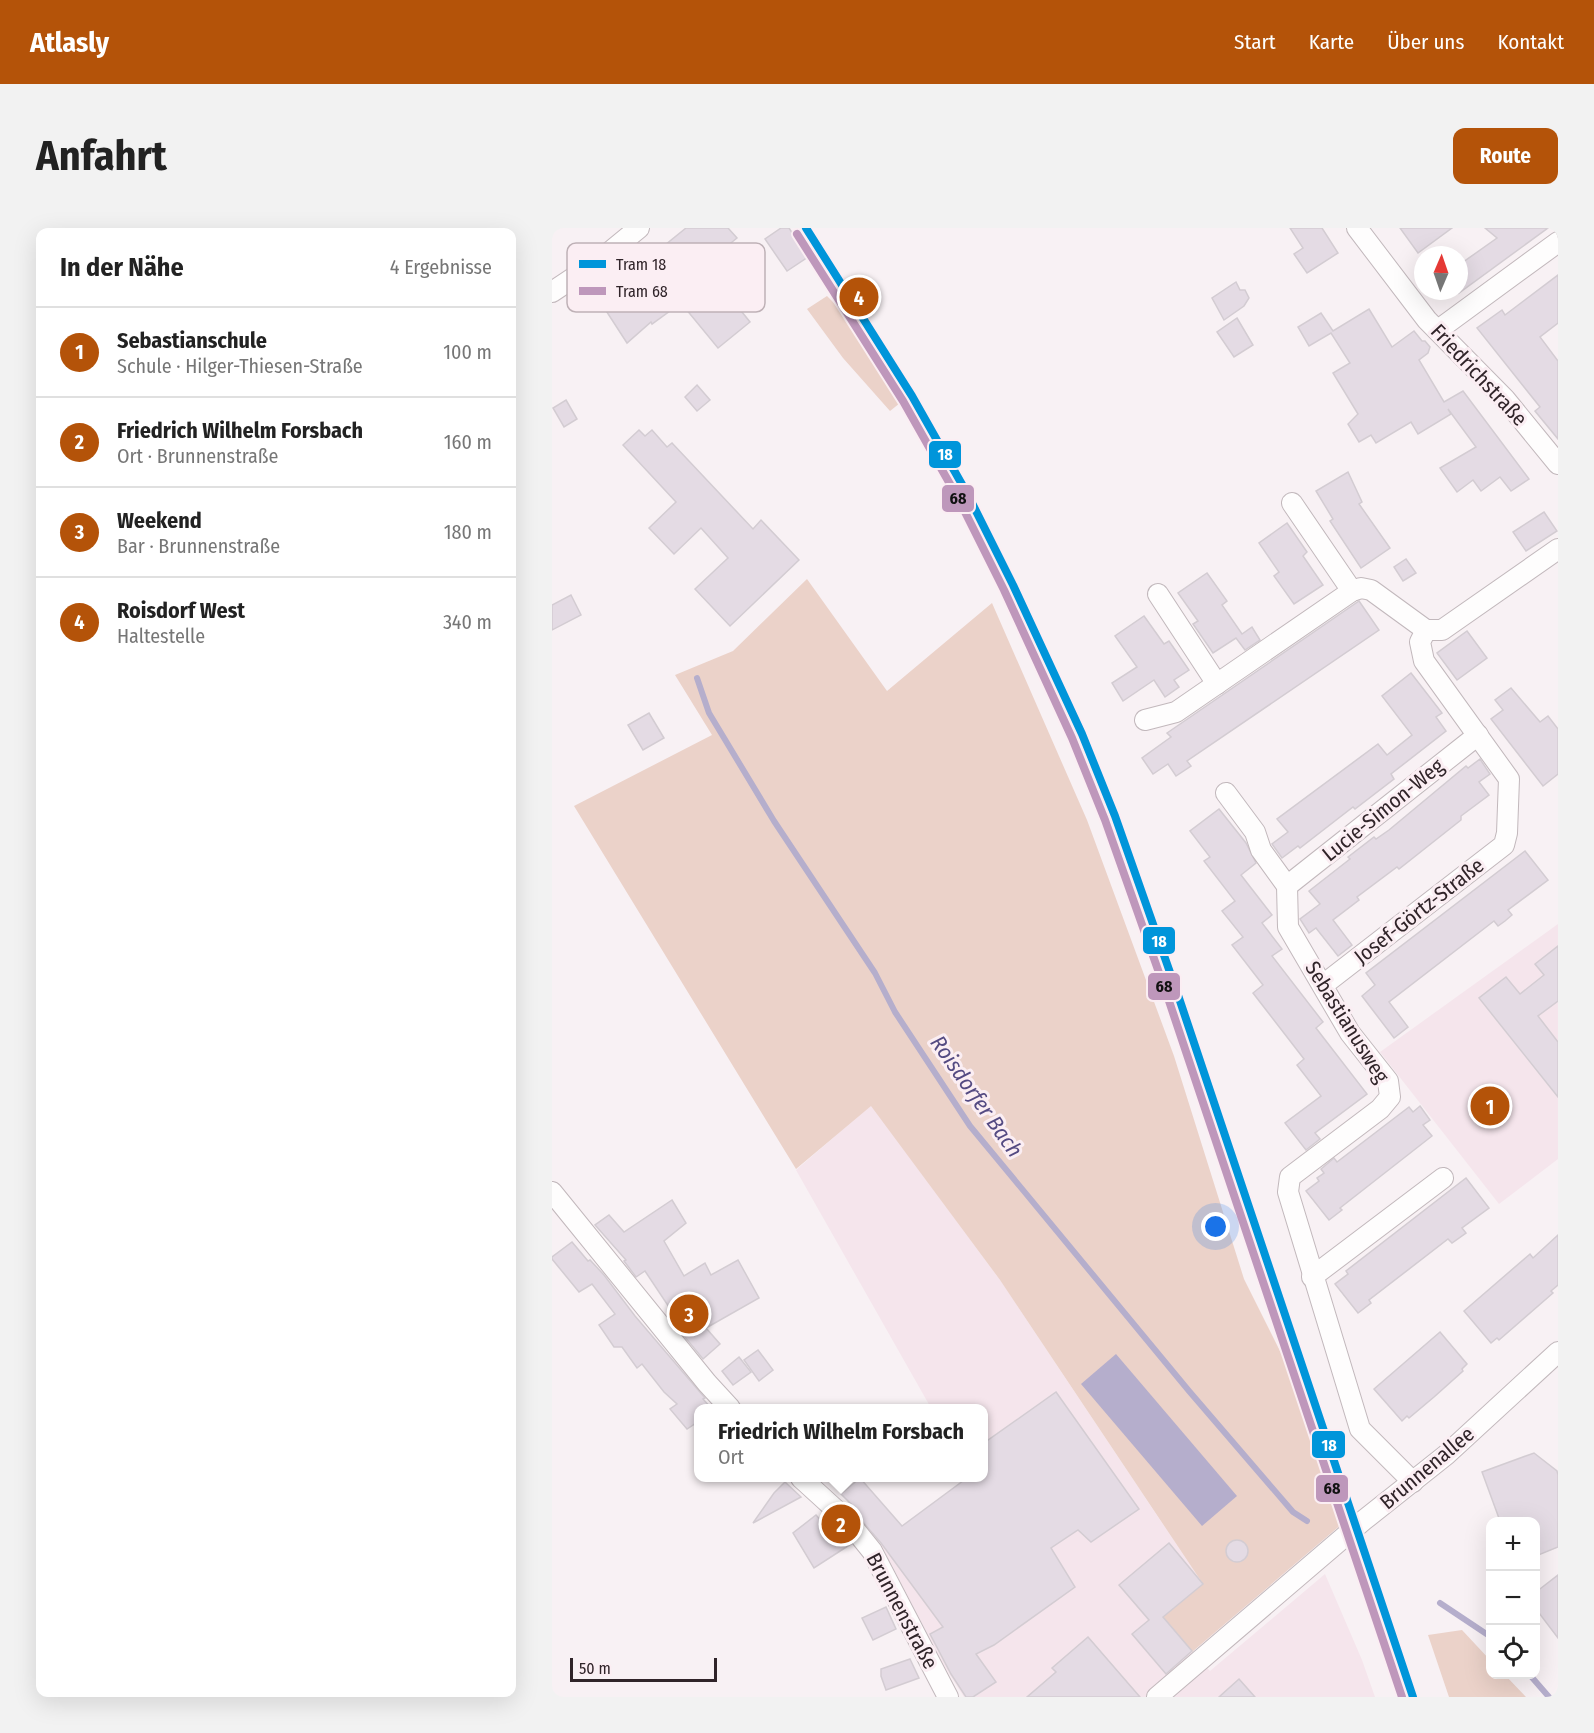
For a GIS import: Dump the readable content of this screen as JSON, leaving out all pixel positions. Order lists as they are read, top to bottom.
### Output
{
  "streets": {
    "street": [
      "Friedrichstraße",
      "Lucie-Simon-Weg",
      "Josef-Görtz-Straße",
      "Sebastianusweg",
      "Brunnenallee",
      "Brunnenstraße"
    ]
  },
  "crossings": [
    ["Lucie-Simon-Weg", "Josef-Görtz-Straße"],
    ["Lucie-Simon-Weg", "Sebastianusweg"],
    ["Josef-Görtz-Straße", "Sebastianusweg"],
    ["Sebastianusweg", "Brunnenallee"]
  ],
  "water": ["Roisdorfer Bach"],
  "lines": ["tram line 18", "tram line 68"],
  "legend": ["Tram 18", "Tram 68"],
  "scale_bar": "50 m",
  "north": "top",
  "page": {
    "header": "Atlasly",
    "nav": [
      "Start",
      "Karte",
      "Über uns",
      "Kontakt"
    ],
    "buttons": "Route",
    "title": "Anfahrt",
    "heading": ["In der Nähe", "4 Ergebnisse"],
    "pins": [
      "4",
      "1",
      "3",
      "2"
    ],
    "list": [
      {
        "mark": "1",
        "name": "Sebastianschule",
        "note": "Schule · Hilger-Thiesen-Straße",
        "value": "100 m"
      },
      {
        "mark": "2",
        "name": "Friedrich Wilhelm Forsbach",
        "note": "Ort · Brunnenstraße",
        "value": "160 m"
      },
      {
        "mark": "3",
        "name": "Weekend",
        "note": "Bar · Brunnenstraße",
        "value": "180 m"
      },
      {
        "mark": "4",
        "name": "Roisdorf West",
        "note": "Haltestelle",
        "value": "340 m"
      }
    ],
    "popup": ["Friedrich Wilhelm Forsbach", "Ort"],
    "map_buttons": ["+", "−"],
    "scale": "50 m"
  }
}
